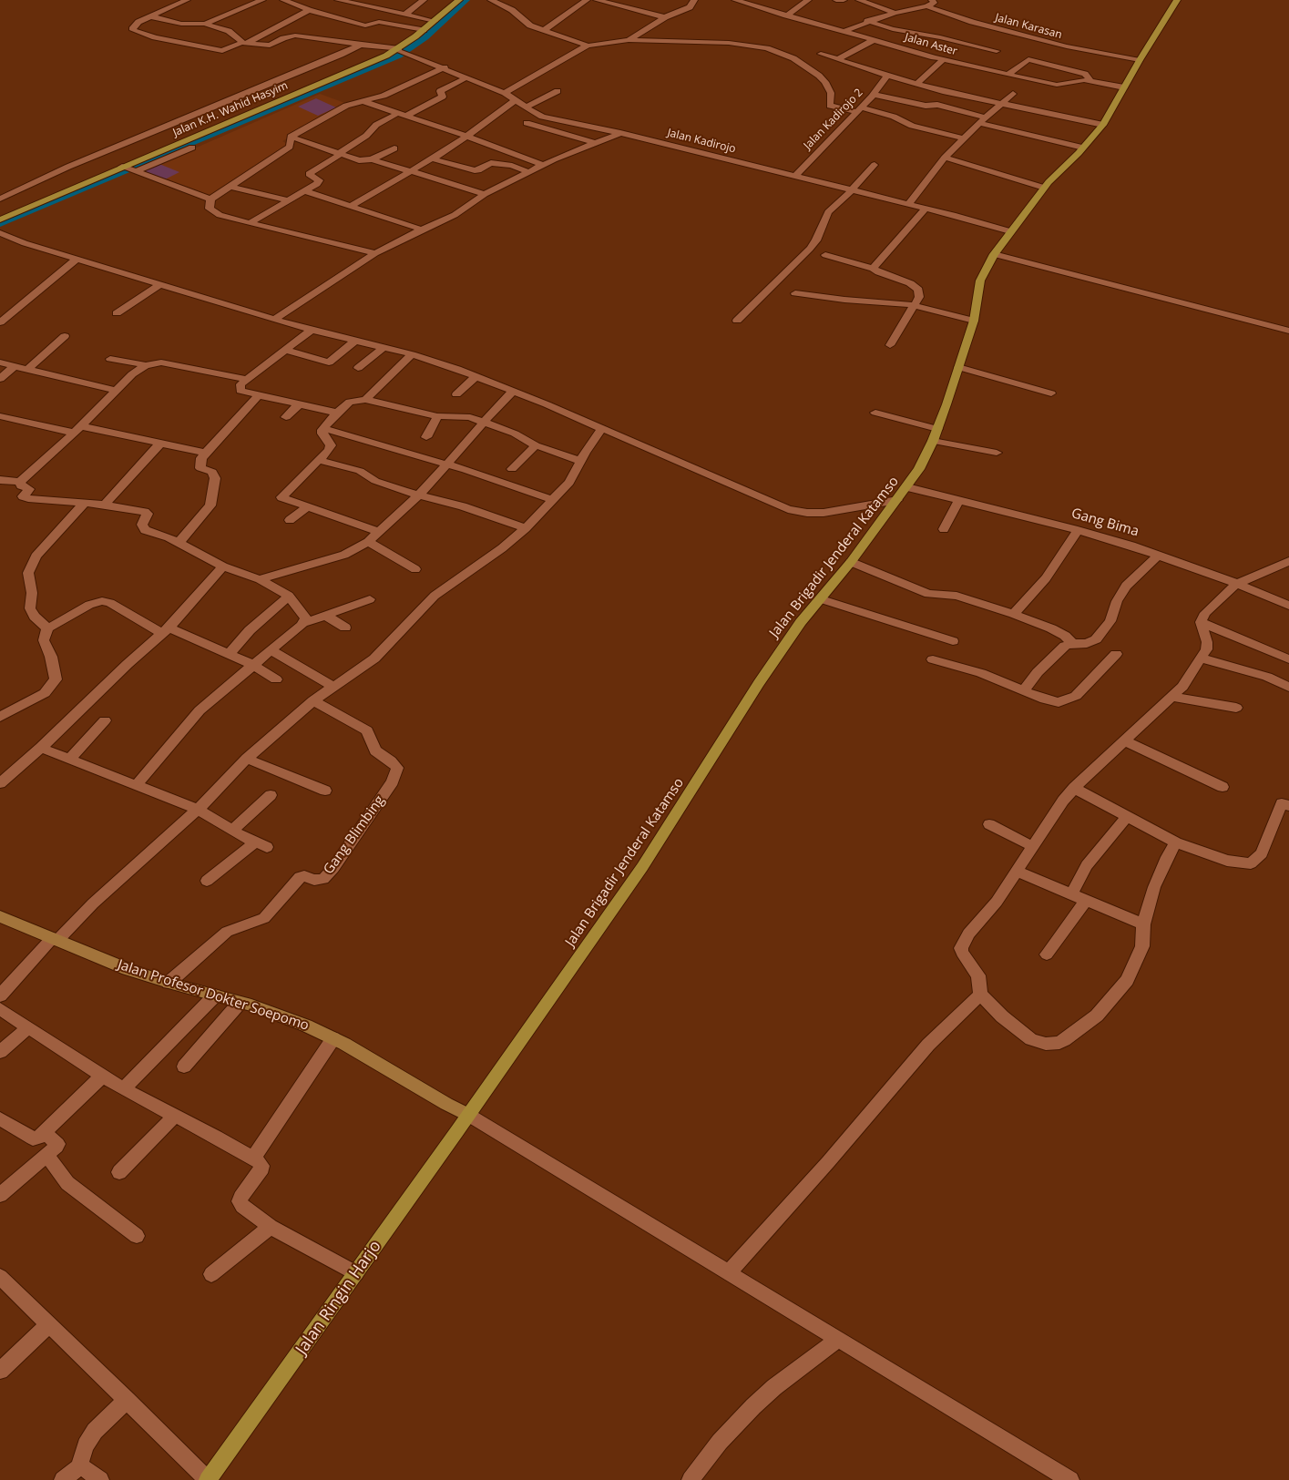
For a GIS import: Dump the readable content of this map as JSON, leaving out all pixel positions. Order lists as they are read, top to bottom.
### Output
{
  "streets": {
    "main road": [
      "Jalan K.H. Wahid Hasyim",
      "Jalan Brigadir Jenderal Katamso",
      "Jalan Profesor Dokter Soepomo",
      "Jalan Ringin Harjo"
    ],
    "street": [
      "Jalan Karasan",
      "Jalan Aster",
      "Jalan Kadirojo 2",
      "Jalan Kadirojo",
      "Gang Bima",
      "Gang Blimbing"
    ]
  },
  "crossings": [
    ["Jalan Karasan", "Jalan Brigadir Jenderal Katamso"],
    ["Jalan Aster", "Jalan Brigadir Jenderal Katamso"],
    ["Jalan K.H. Wahid Hasyim", "Jalan Kadirojo"],
    ["Jalan Kadirojo 2", "Jalan Kadirojo"],
    ["Jalan Kadirojo", "Jalan Brigadir Jenderal Katamso"],
    ["Gang Bima", "Jalan Brigadir Jenderal Katamso"],
    ["Jalan Brigadir Jenderal Katamso", "Jalan Profesor Dokter Soepomo"],
    ["Jalan Brigadir Jenderal Katamso", "Jalan Ringin Harjo"],
    ["Gang Blimbing", "Jalan Profesor Dokter Soepomo"],
    ["Jalan Profesor Dokter Soepomo", "Jalan Ringin Harjo"]
  ]
}
